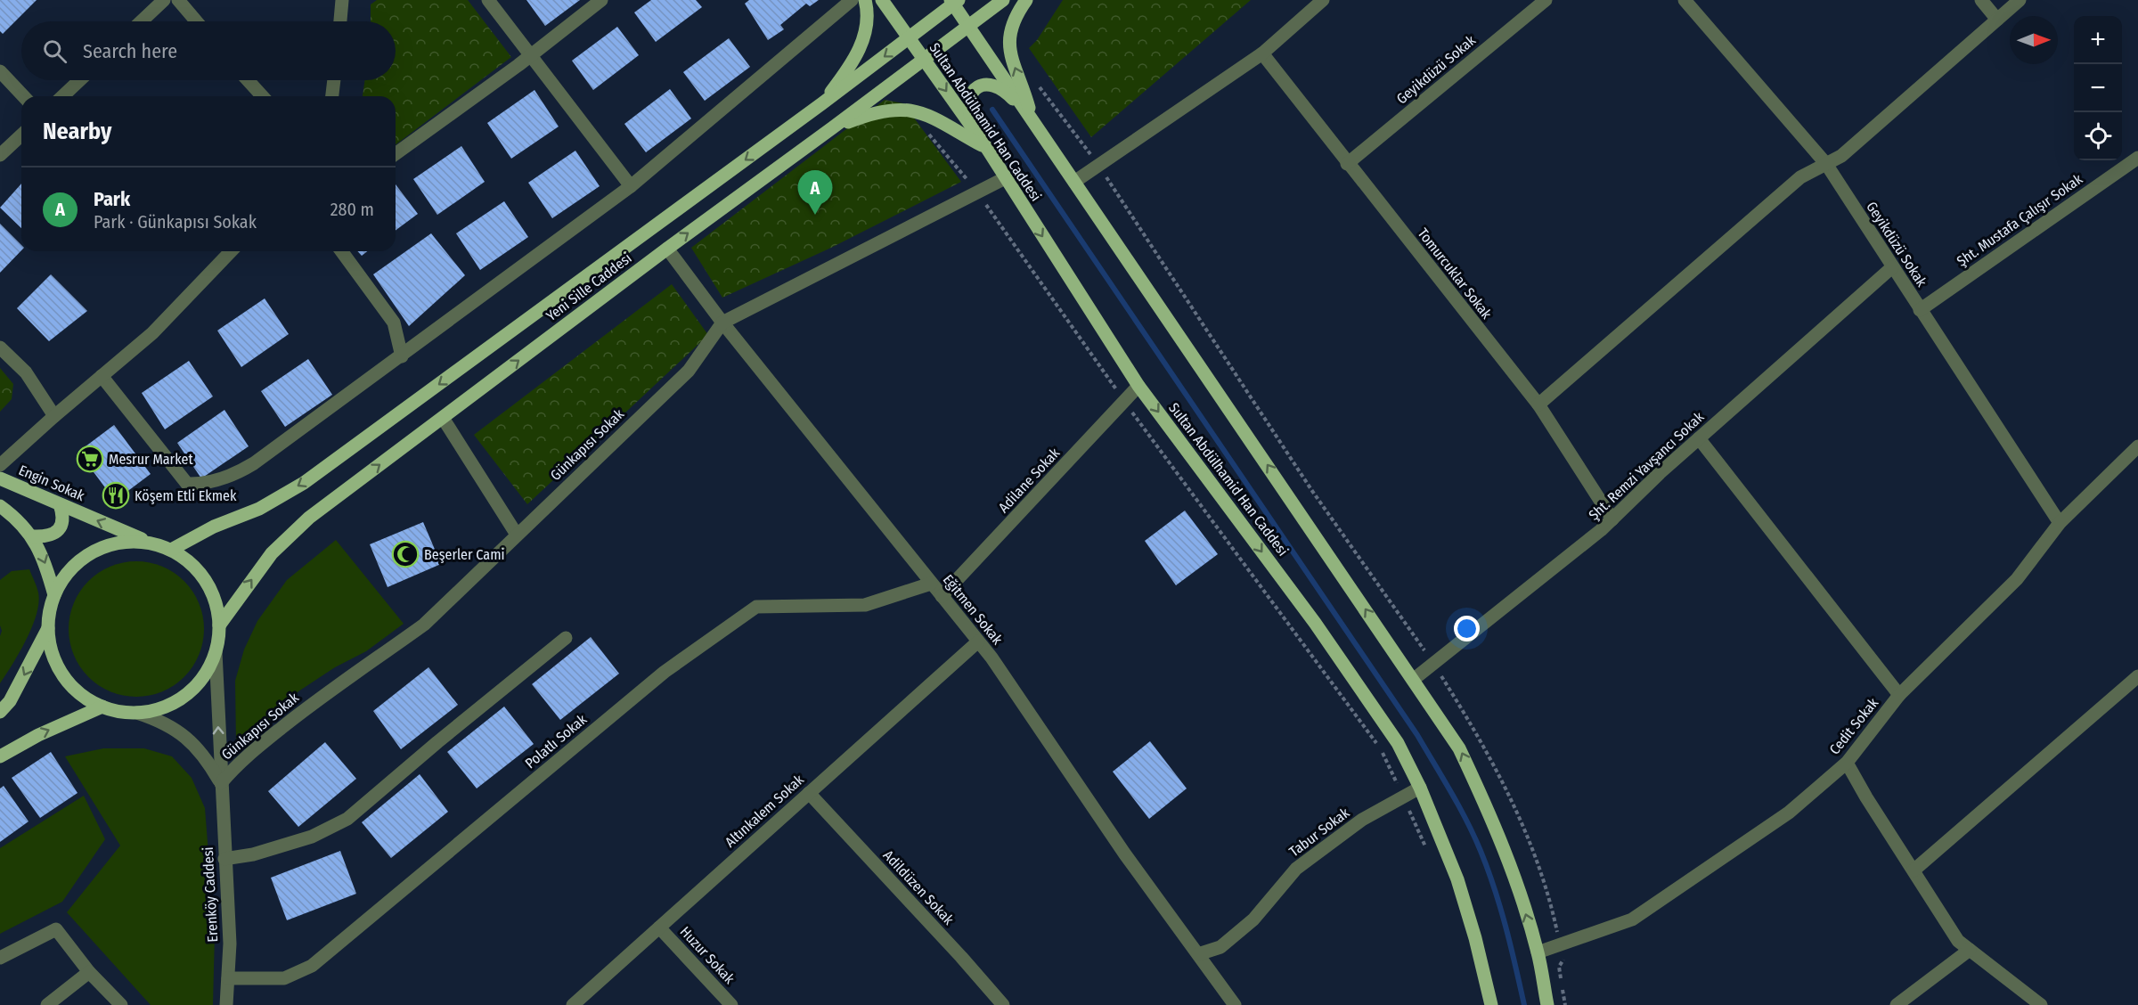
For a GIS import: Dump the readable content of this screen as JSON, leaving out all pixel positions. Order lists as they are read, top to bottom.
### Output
{
  "streets": {
    "main road": ["Sultan Abdülhamid Han Caddesi", "Yeni Sille Caddesi", "Engin Sokak"],
    "street": [
      "Geyikdüzü Sokak",
      "Şht. Mustafa Çalışır Sokak",
      "Tomurcuklar Sokak",
      "Günkapısı Sokak",
      "Şht. Remzi Yavşancı Sokak",
      "Adilane Sokak",
      "Eğitmen Sokak",
      "Cedit Sokak",
      "Polatlı Sokak",
      "Altınkalem Sokak",
      "Tabur Sokak",
      "Adildüzen Sokak",
      "Erenköy Caddesi",
      "Huzur Sokak"
    ]
  },
  "crossings": [
    ["Geyikdüzü Sokak", "Şht. Mustafa Çalışır Sokak"],
    ["Geyikdüzü Sokak", "Tomurcuklar Sokak"],
    ["Geyikdüzü Sokak", "Şht. Remzi Yavşancı Sokak"],
    ["Geyikdüzü Sokak", "Cedit Sokak"],
    ["Sultan Abdülhamid Han Caddesi", "Yeni Sille Caddesi"],
    ["Sultan Abdülhamid Han Caddesi", "Günkapısı Sokak"],
    ["Sultan Abdülhamid Han Caddesi", "Adilane Sokak"],
    ["Sultan Abdülhamid Han Caddesi", "Tabur Sokak"],
    ["Tomurcuklar Sokak", "Şht. Remzi Yavşancı Sokak"],
    ["Yeni Sille Caddesi", "Engin Sokak"],
    ["Yeni Sille Caddesi", "Eğitmen Sokak"],
    ["Yeni Sille Caddesi", "Erenköy Caddesi"],
    ["Günkapısı Sokak", "Eğitmen Sokak"],
    ["Günkapısı Sokak", "Erenköy Caddesi"],
    ["Adilane Sokak", "Eğitmen Sokak"],
    ["Engin Sokak", "Erenköy Caddesi"],
    ["Eğitmen Sokak", "Polatlı Sokak"],
    ["Eğitmen Sokak", "Altınkalem Sokak"],
    ["Eğitmen Sokak", "Tabur Sokak"],
    ["Polatlı Sokak", "Erenköy Caddesi"],
    ["Altınkalem Sokak", "Adildüzen Sokak"],
    ["Altınkalem Sokak", "Huzur Sokak"]
  ],
  "one_way": ["Engin Sokak", "Erenköy Caddesi"],
  "places": {
    "supermarket": ["Mesrur Market"],
    "restaurant": ["Köşem Etli Ekmek"],
    "mosque": ["Beşerler Cami"]
  },
  "north": "right",
  "page": {
    "map_buttons": ["+", "−"],
    "search": "Search here",
    "heading": "Nearby",
    "list": [
      {
        "mark": "A",
        "name": "Park",
        "note": "Park · Günkapısı Sokak",
        "value": "280 m"
      }
    ],
    "pins": "A"
  }
}
